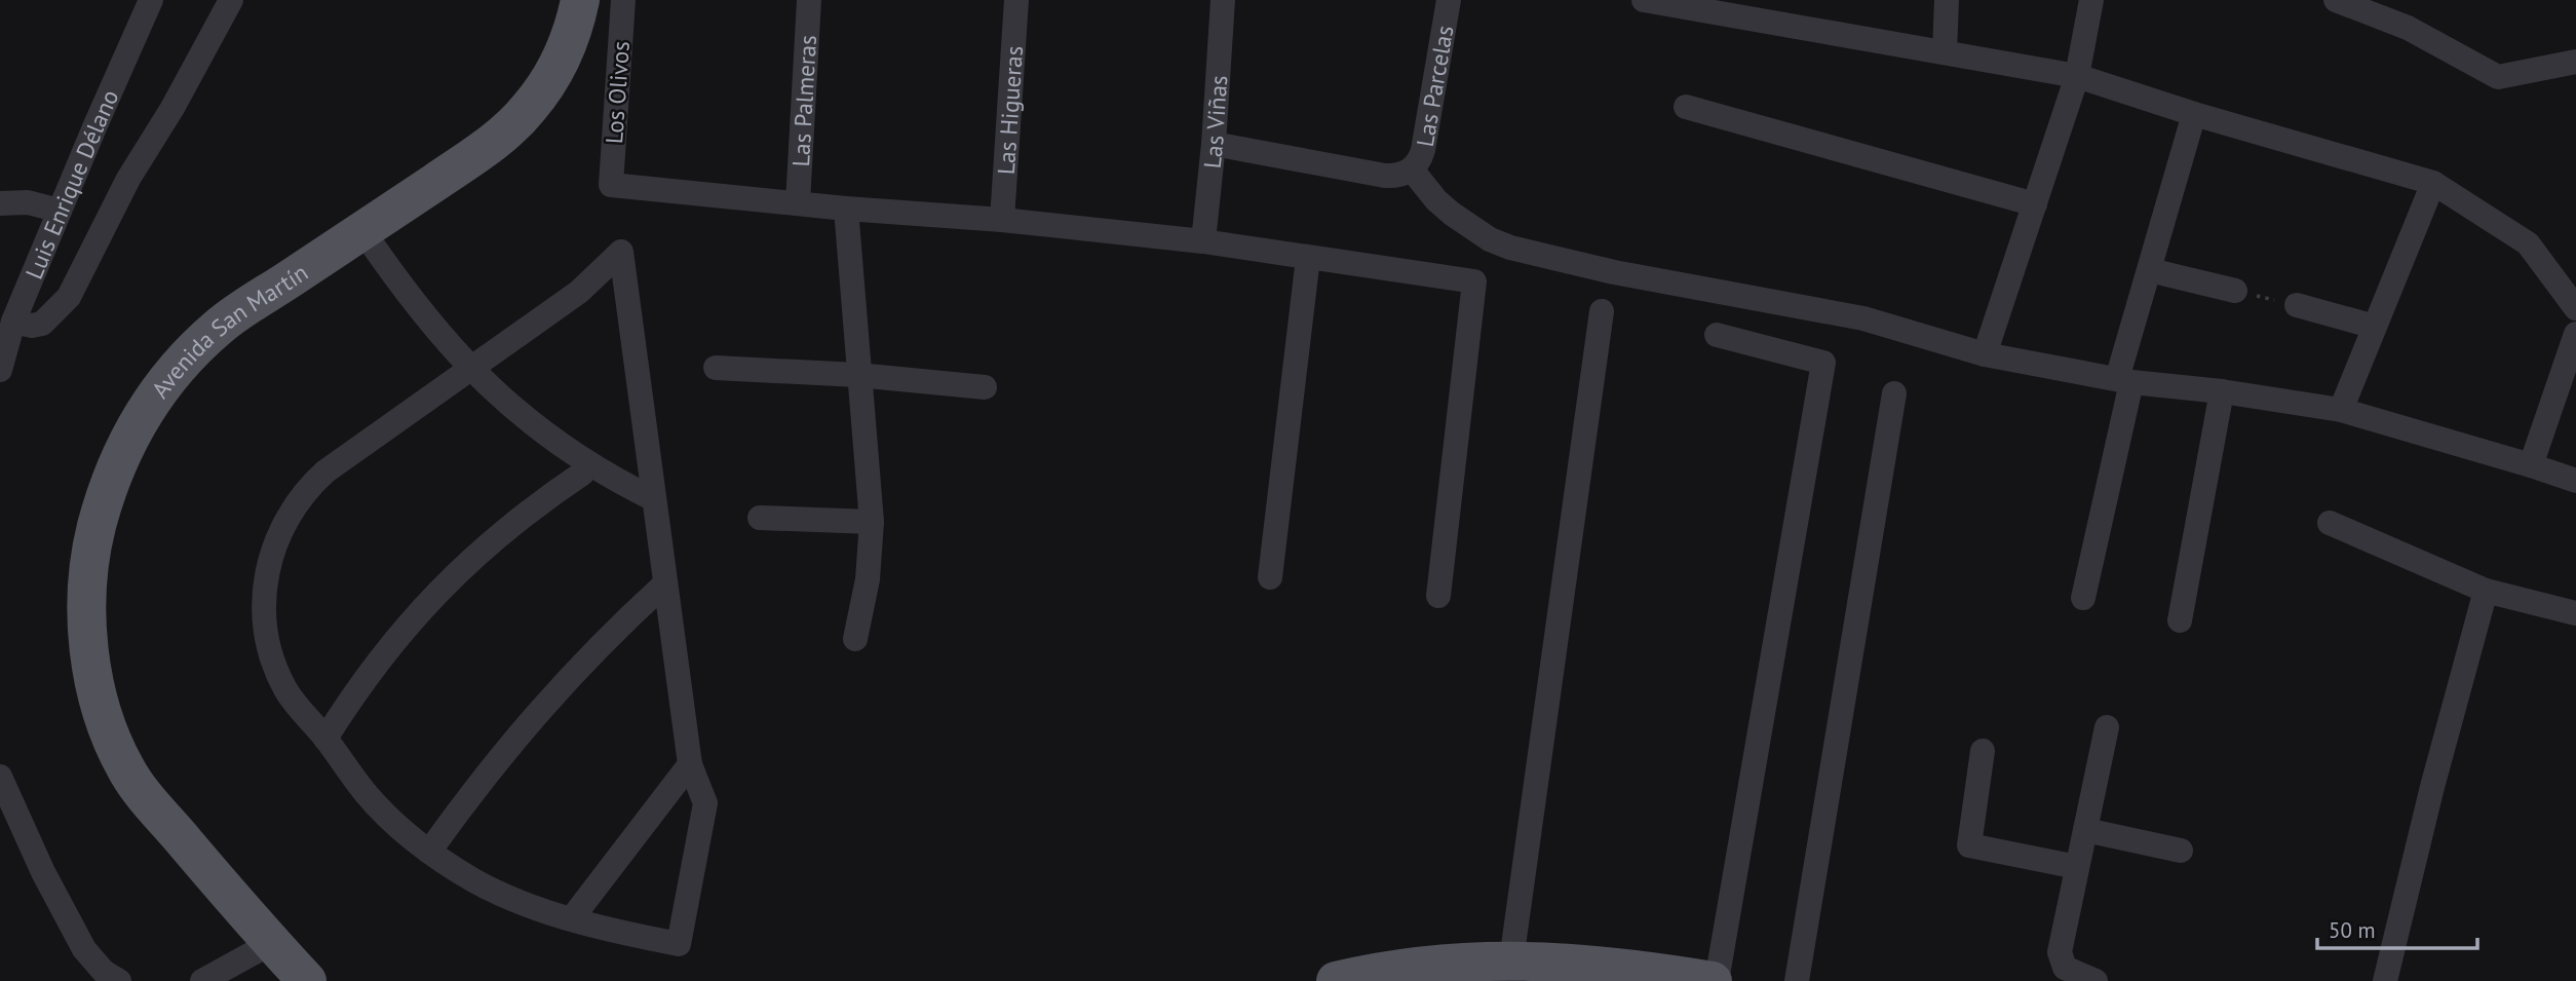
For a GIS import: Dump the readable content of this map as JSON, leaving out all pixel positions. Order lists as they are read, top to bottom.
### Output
{
  "streets": {
    "main road": ["Avenida San Martín"],
    "street": [
      "Las Parcelas",
      "Los Olivos",
      "Las Palmeras",
      "Las Higueras",
      "Las Viñas",
      "Luis Enrique Délano"
    ]
  },
  "crossings": [
    ["Los Olivos", "Las Palmeras"]
  ],
  "scale_bar": "50 m"
}
